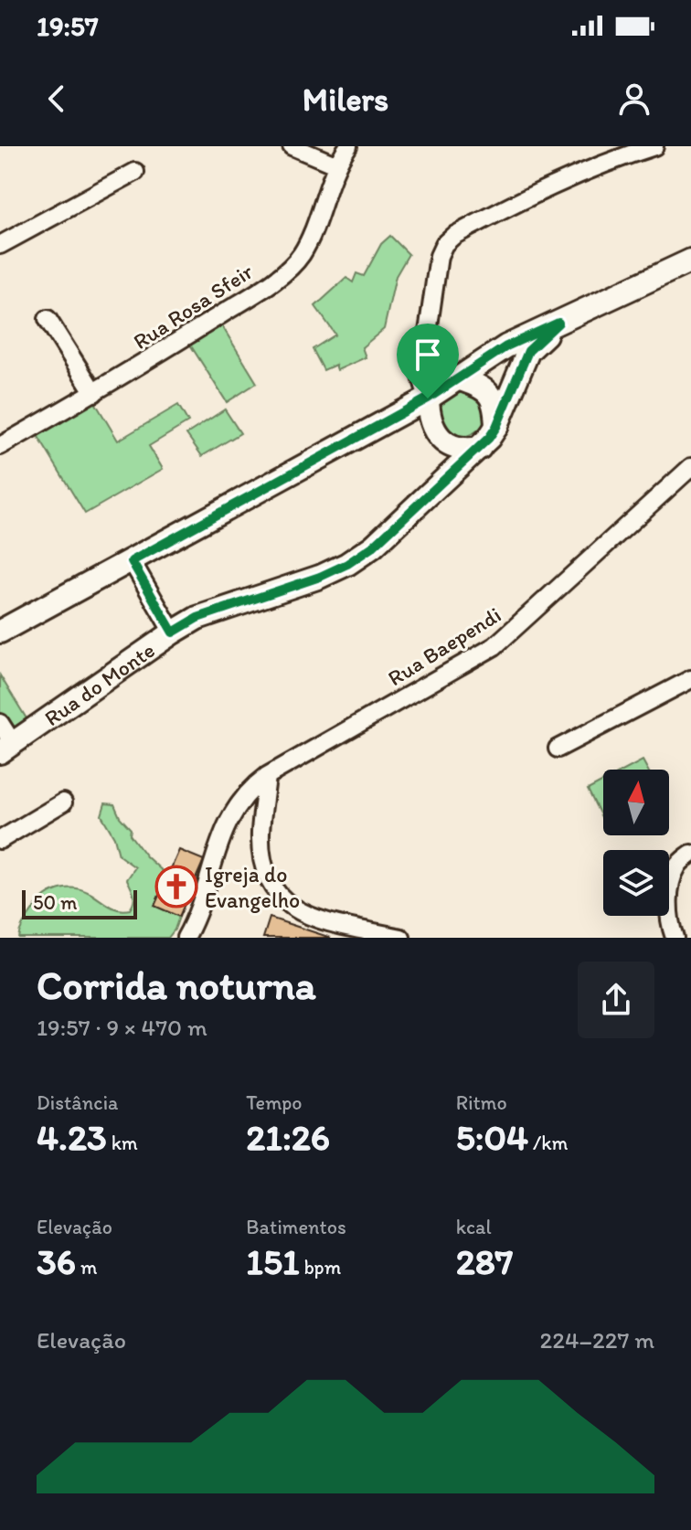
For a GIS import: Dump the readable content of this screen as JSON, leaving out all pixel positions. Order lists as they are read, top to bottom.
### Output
{
  "streets": {
    "main road": ["Rua do Monte"],
    "street": ["Rua Rosa Sfeir", "Rua Baependi"]
  },
  "places": {
    "church": ["Igreja do Evangelho"]
  },
  "scale_bar": "50 m",
  "north": "top",
  "page": {
    "status": "19:57",
    "header": "Milers",
    "scale": "50 m",
    "heading": ["Corrida noturna", "19:57 · 9 × 470 m"],
    "stats": [
      ["Distância", "4.23 km"],
      ["Tempo", "21:26"],
      ["Ritmo", "5:04 /km"],
      ["Elevação", "36 m"],
      ["Batimentos", "151 bpm"],
      ["kcal", "287"]
    ],
    "chart": ["Elevação", "224–227 m"]
  }
}
